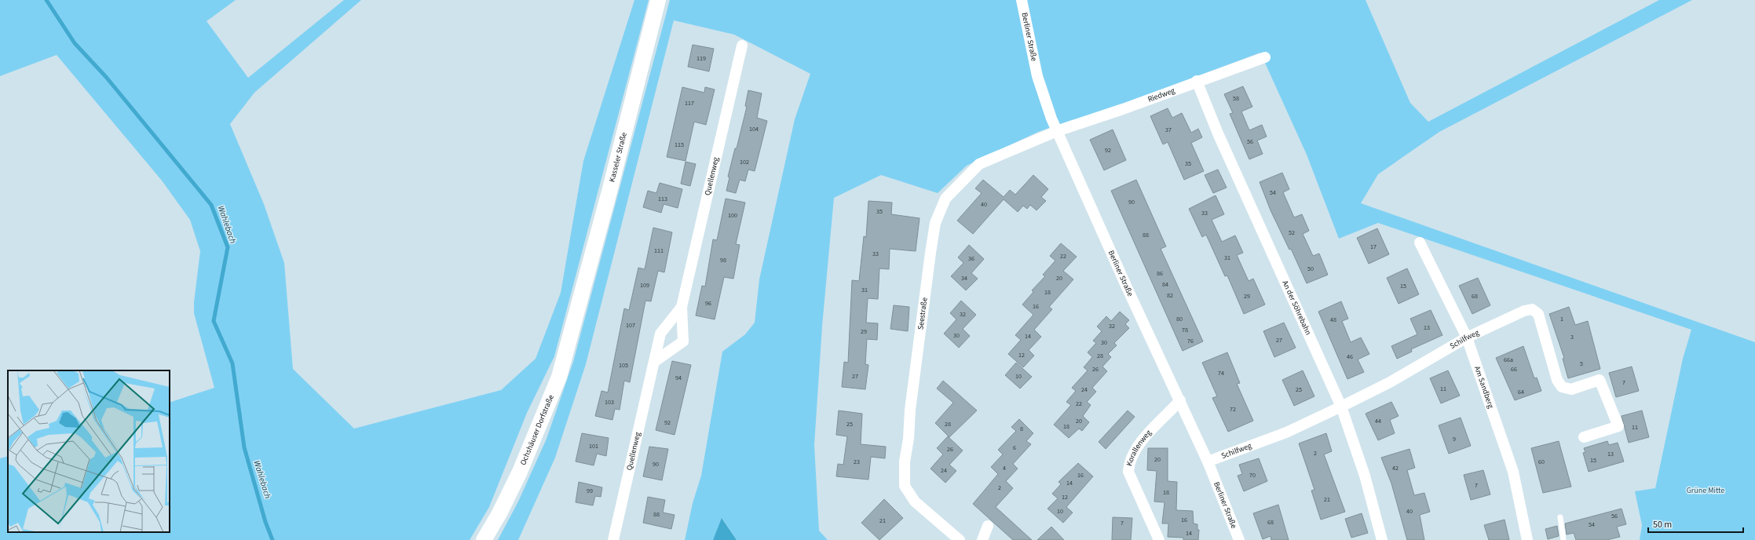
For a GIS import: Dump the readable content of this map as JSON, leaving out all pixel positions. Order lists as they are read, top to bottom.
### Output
{
  "streets": {
    "main road": ["Kasseler Straße", "Ochshäuser Dorfstraße"],
    "street": [
      "Berliner Straße",
      "Riedweg",
      "Quellenweg",
      "An der Söhrebahn",
      "Seestraße",
      "Schilfweg",
      "Am Sandberg",
      "Korallenweg"
    ]
  },
  "crossings": [
    ["Berliner Straße", "Riedweg"],
    ["Berliner Straße", "Seestraße"],
    ["Berliner Straße", "Schilfweg"],
    ["Berliner Straße", "Korallenweg"],
    ["Riedweg", "An der Söhrebahn"],
    ["Riedweg", "Seestraße"],
    ["Kasseler Straße", "Ochshäuser Dorfstraße"],
    ["An der Söhrebahn", "Schilfweg"],
    ["Schilfweg", "Am Sandberg"]
  ],
  "water": ["Wahlebach"],
  "parks": ["Grüne Mitte"],
  "house_numbers": [
    "119",
    "58",
    "117",
    "104",
    "37",
    "56",
    "115",
    "92",
    "102",
    "35",
    "54",
    "113",
    "90",
    "40",
    "35",
    "33",
    "100",
    "52",
    "88",
    "17",
    "111",
    "33",
    "22",
    "31",
    "36",
    "98",
    "50",
    "86",
    "34",
    "20",
    "84",
    "109",
    "15",
    "31",
    "18",
    "82",
    "29",
    "68",
    "96",
    "16",
    "32",
    "80",
    "1",
    "48",
    "107",
    "32",
    "13",
    "78",
    "29",
    "30",
    "14",
    "3",
    "27",
    "76",
    "30",
    "12",
    "28",
    "46",
    "66a",
    "5",
    "105",
    "26",
    "66",
    "74",
    "27",
    "10",
    "94",
    "7",
    "11",
    "24",
    "25",
    "64",
    "103",
    "22",
    "72",
    "20",
    "44",
    "92",
    "25",
    "28",
    "18",
    "11",
    "8",
    "9",
    "101",
    "6",
    "26",
    "2",
    "13",
    "20",
    "15",
    "23",
    "60",
    "90",
    "4",
    "42",
    "24",
    "16",
    "70",
    "14",
    "7",
    "2",
    "99",
    "18",
    "12",
    "21",
    "10",
    "40",
    "88",
    "56",
    "16",
    "21",
    "68",
    "7",
    "54",
    "14"
  ],
  "scale_bar": "50 m"
}
